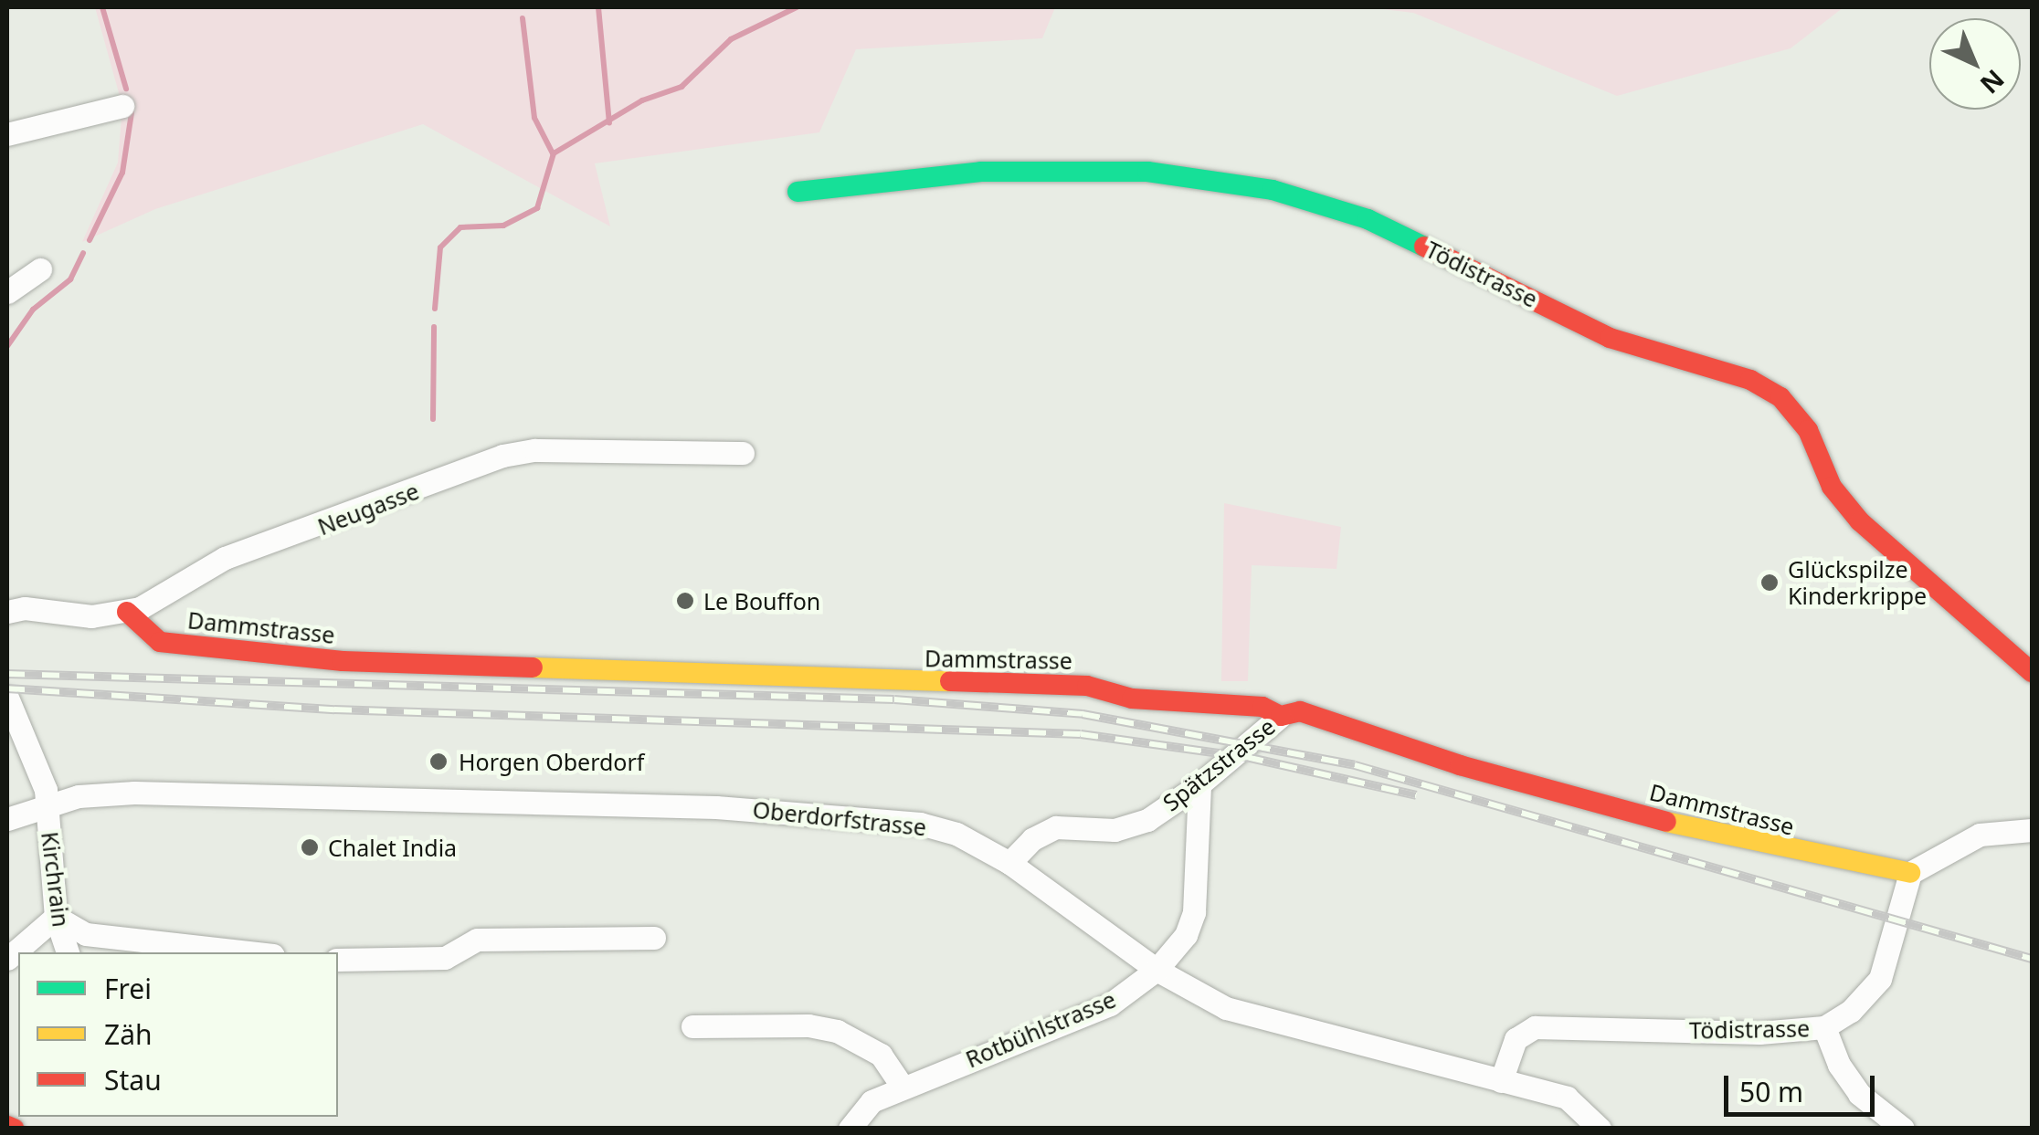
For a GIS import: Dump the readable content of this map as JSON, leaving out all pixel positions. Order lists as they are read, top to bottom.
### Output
{
  "streets": {
    "street": [
      "Tödistrasse",
      "Neugasse",
      "Dammstrasse",
      "Spätzstrasse",
      "Oberdorfstrasse",
      "Kirchrain",
      "Rotbühlstrasse"
    ]
  },
  "crossings": [
    ["Tödistrasse", "Dammstrasse"],
    ["Tödistrasse", "Oberdorfstrasse"],
    ["Neugasse", "Dammstrasse"],
    ["Dammstrasse", "Spätzstrasse"],
    ["Spätzstrasse", "Oberdorfstrasse"],
    ["Spätzstrasse", "Rotbühlstrasse"],
    ["Oberdorfstrasse", "Kirchrain"],
    ["Oberdorfstrasse", "Rotbühlstrasse"]
  ],
  "places": [
    "Glückspilze Kinderkrippe",
    "Le Bouffon",
    "Horgen Oberdorf",
    "Chalet India"
  ],
  "legend": ["Frei", "Zäh", "Stau"],
  "scale_bar": "50 m",
  "north": "bottom right"
}
